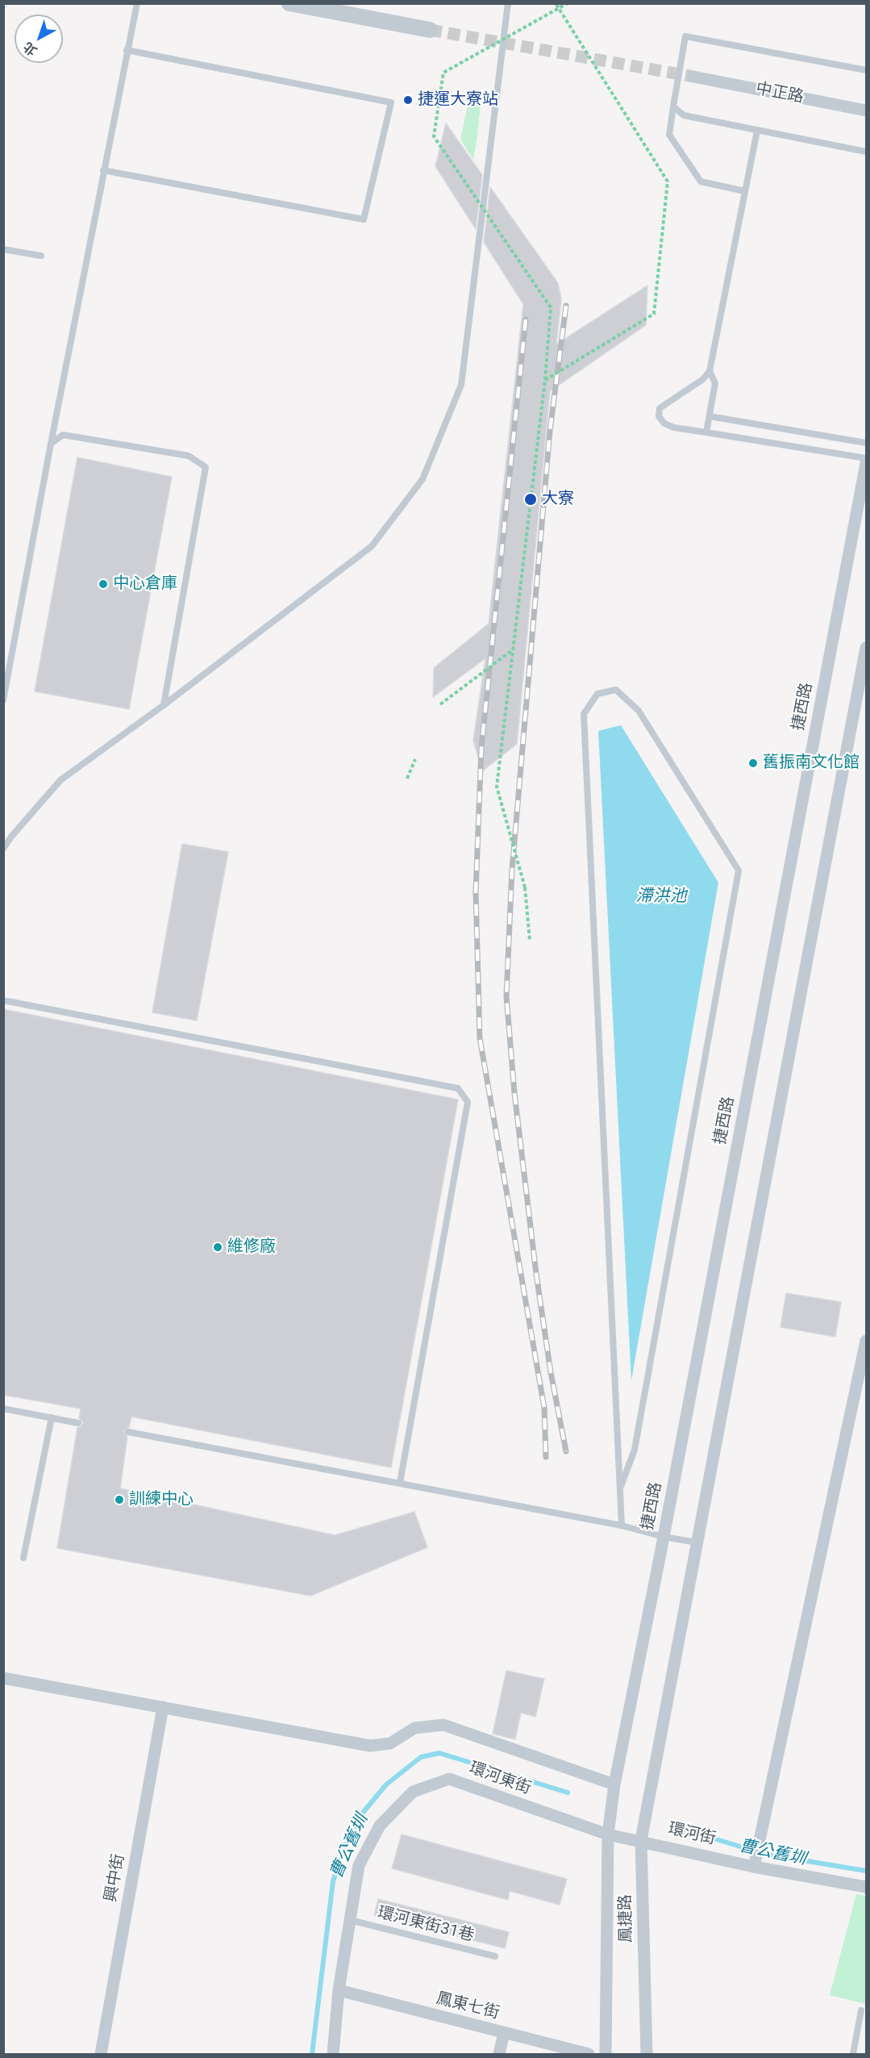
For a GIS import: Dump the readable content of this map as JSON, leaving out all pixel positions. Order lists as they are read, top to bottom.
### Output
{
  "streets": {
    "street": [
      "中正路",
      "捷西路",
      "環河東街",
      "環河街",
      "興中街",
      "鳳捷路",
      "鳳東七街"
    ],
    "lane": ["環河東街31巷"]
  },
  "crossings": [
    ["捷西路", "鳳捷路"],
    ["環河東街", "環河街"],
    ["環河東街", "鳳捷路"],
    ["環河東街", "環河東街31巷"],
    ["環河東街", "鳳東七街"],
    ["環河街", "鳳捷路"]
  ],
  "water": ["滯洪池", "曹公舊圳"],
  "places": [
    "捷運大寮站",
    "大寮",
    "中心倉庫",
    "舊振南文化館",
    "維修廠",
    "訓練中心"
  ],
  "north": "bottom left"
}
